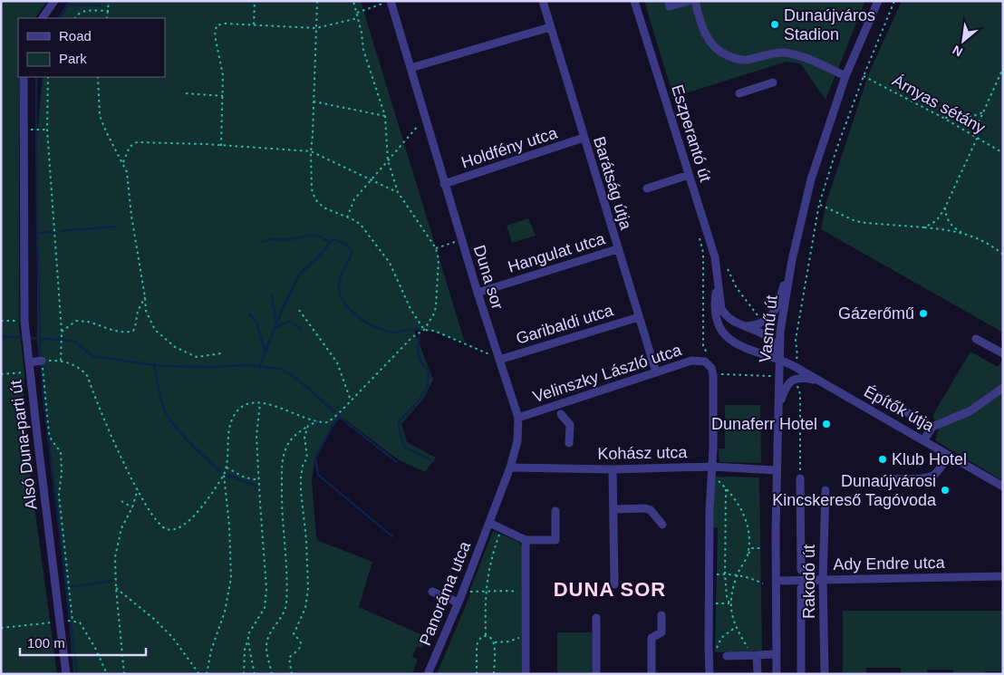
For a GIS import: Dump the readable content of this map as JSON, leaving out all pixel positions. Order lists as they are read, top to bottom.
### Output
{
  "streets": {
    "street": [
      "Eszperantó út",
      "Holdfény utca",
      "Barátság útja",
      "Hangulat utca",
      "Duna sor",
      "Garibaldi utca",
      "Vasmű út",
      "Velinszky László utca",
      "Építők útja",
      "Alsó Duna-parti út",
      "Kohász utca",
      "Ady Endre utca",
      "Rakodó út",
      "Panoráma utca"
    ],
    "path": ["Árnyas sétány"]
  },
  "crossings": [
    ["Eszperantó út", "Vasmű út"],
    ["Eszperantó út", "Építők útja"],
    ["Holdfény utca", "Barátság útja"],
    ["Holdfény utca", "Duna sor"],
    ["Barátság útja", "Hangulat utca"],
    ["Barátság útja", "Garibaldi utca"],
    ["Barátság útja", "Velinszky László utca"],
    ["Hangulat utca", "Duna sor"],
    ["Duna sor", "Garibaldi utca"],
    ["Duna sor", "Velinszky László utca"],
    ["Duna sor", "Kohász utca"],
    ["Duna sor", "Panoráma utca"],
    ["Vasmű út", "Építők útja"],
    ["Vasmű út", "Kohász utca"],
    ["Vasmű út", "Ady Endre utca"],
    ["Velinszky László utca", "Kohász utca"],
    ["Ady Endre utca", "Rakodó út"]
  ],
  "districts": ["DUNA SOR"],
  "places": [
    "Dunaújváros Stadion",
    "Gázerőmű",
    "Dunaferr Hotel",
    "Klub Hotel",
    "Dunaújvárosi Kincskereső Tagóvoda"
  ],
  "legend": ["Road", "Park"],
  "scale_bar": "100 m",
  "north": "bottom left"
}
